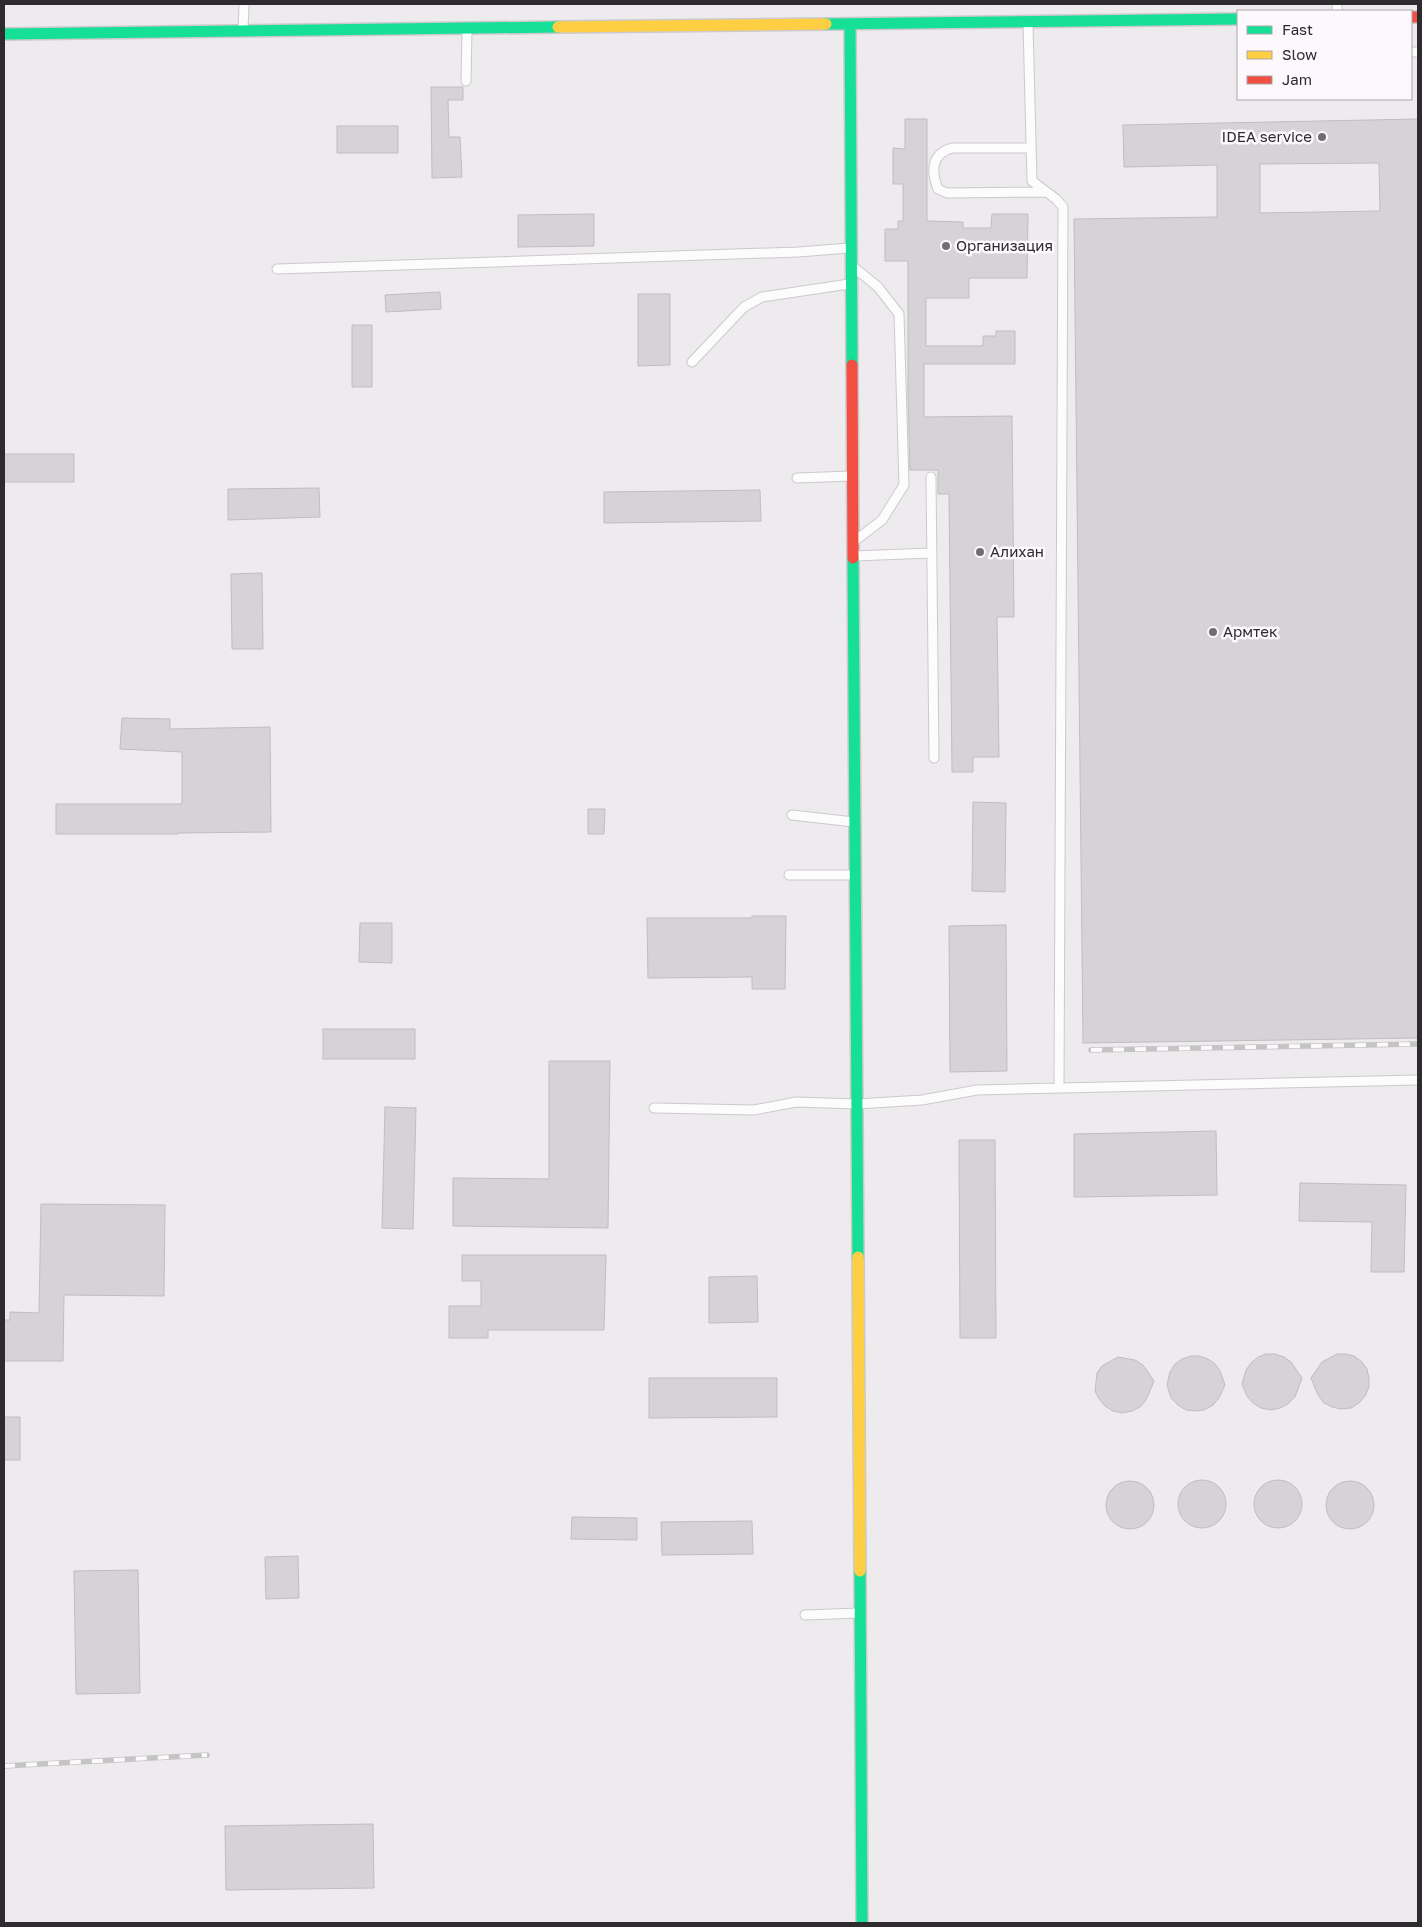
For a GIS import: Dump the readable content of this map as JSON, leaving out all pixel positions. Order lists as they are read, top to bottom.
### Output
{
  "places": [
    "IDEA service",
    "Организация",
    "Алихан",
    "Армтек"
  ],
  "legend": ["Fast", "Slow", "Jam"]
}
